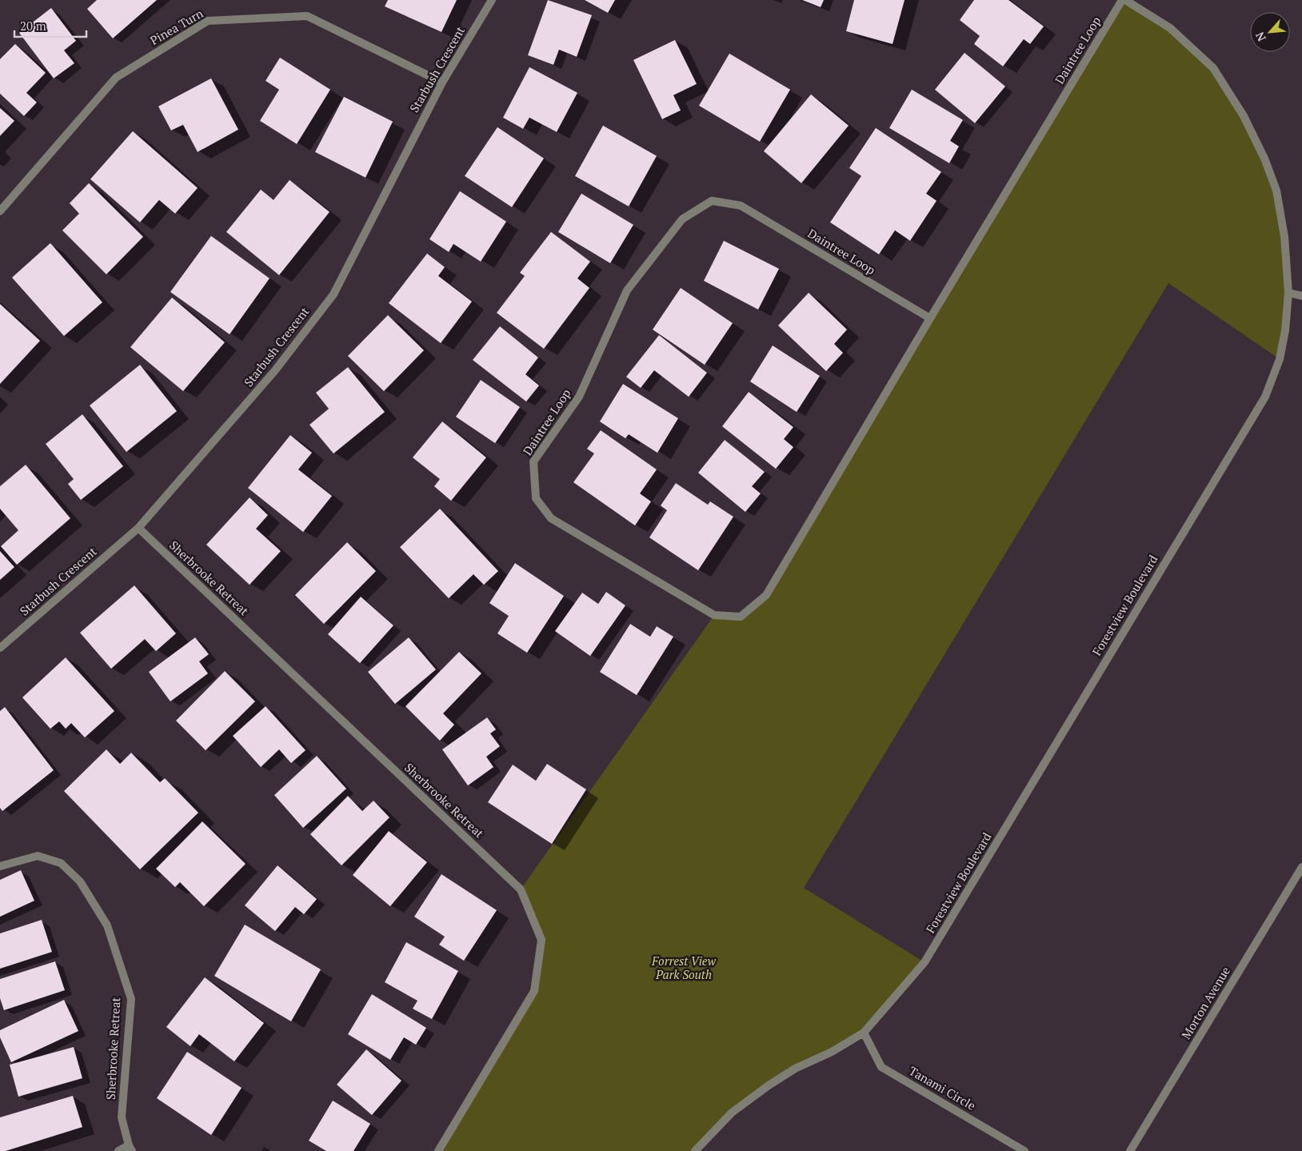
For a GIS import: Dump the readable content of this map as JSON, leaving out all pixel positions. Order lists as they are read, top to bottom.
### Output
{
  "streets": {
    "street": [
      "Pinea Turn",
      "Daintree Loop",
      "Starbush Crescent",
      "Sherbrooke Retreat",
      "Forestview Boulevard",
      "Morton Avenue",
      "Tanami Circle"
    ]
  },
  "crossings": [
    ["Pinea Turn", "Starbush Crescent"],
    ["Starbush Crescent", "Sherbrooke Retreat"],
    ["Forestview Boulevard", "Tanami Circle"]
  ],
  "parks": ["Forrest View Park South"],
  "scale_bar": "20 m",
  "north": "bottom left"
}
